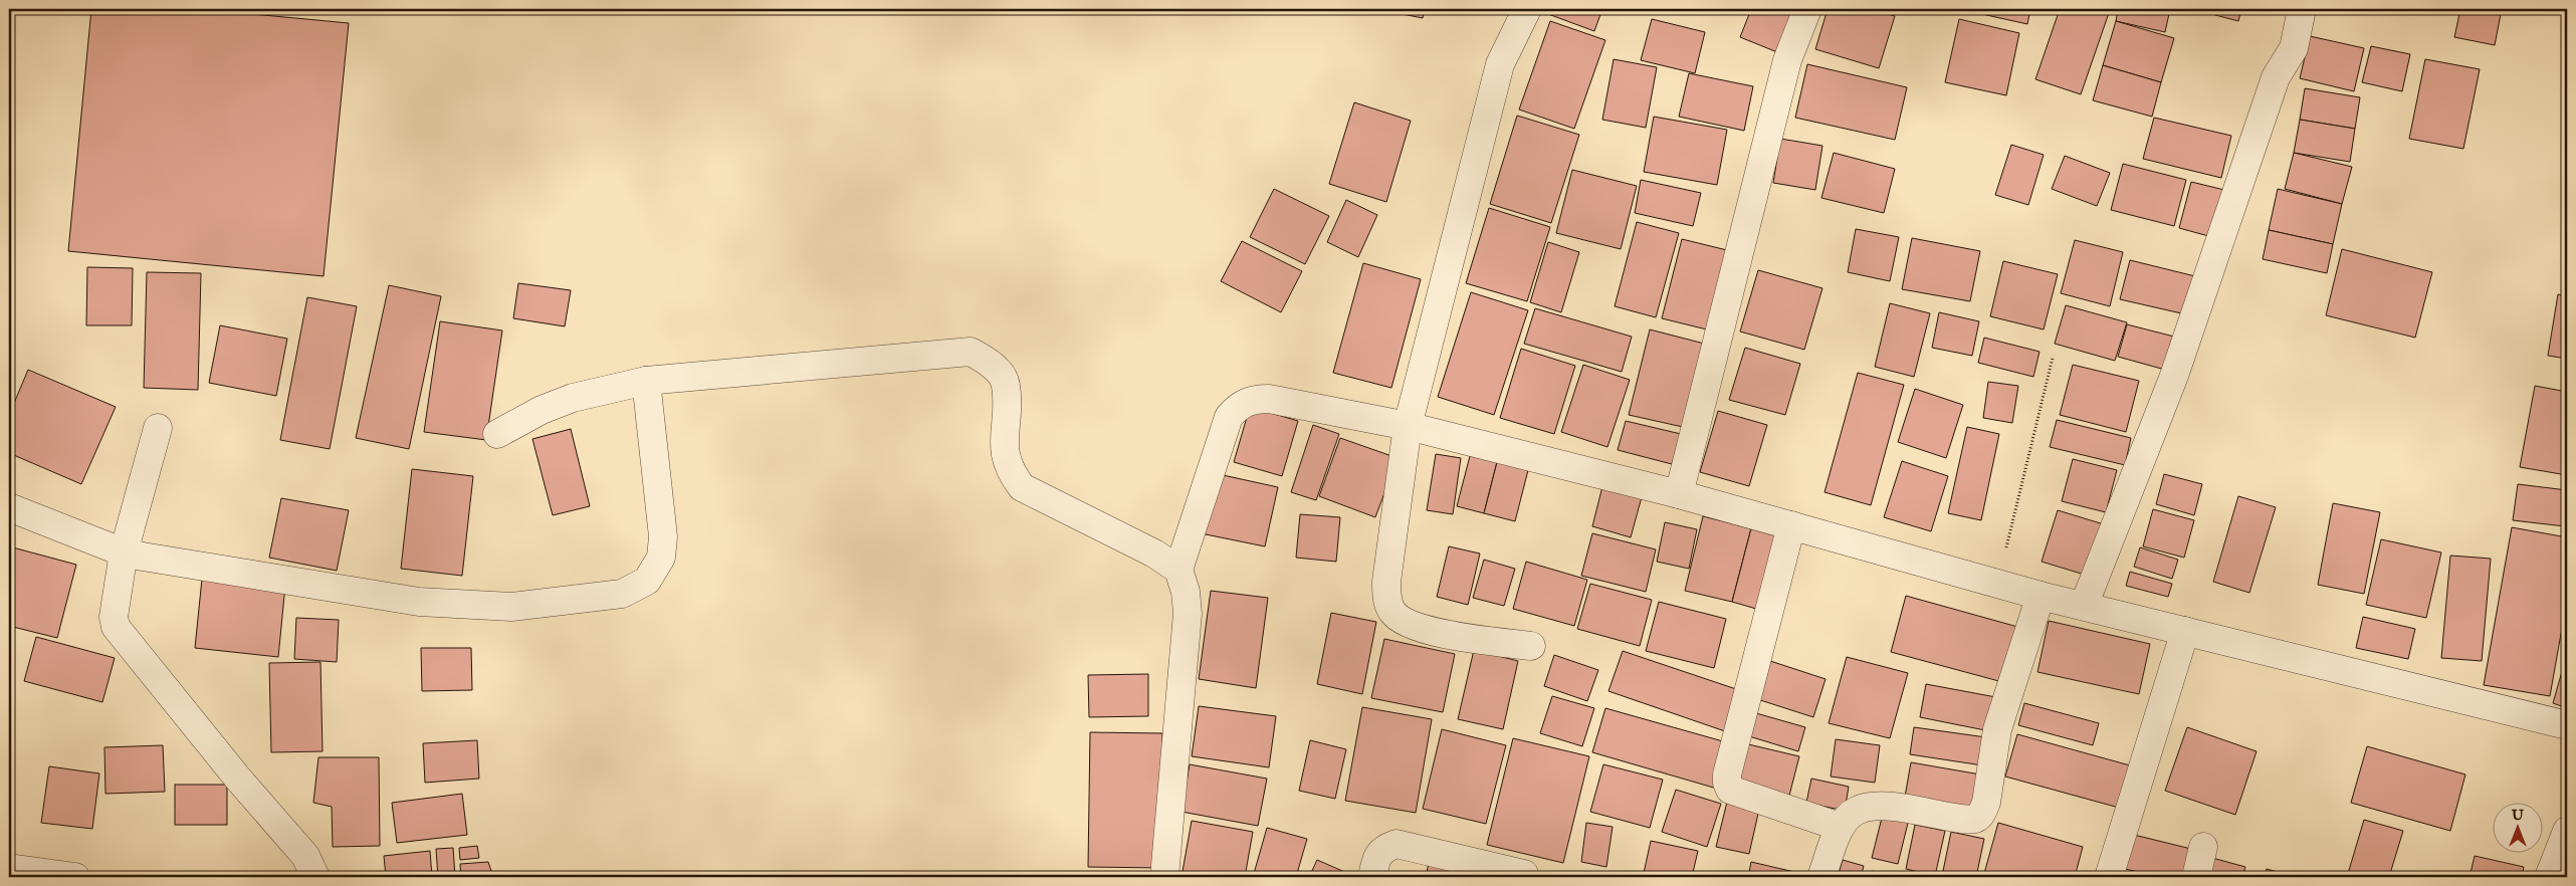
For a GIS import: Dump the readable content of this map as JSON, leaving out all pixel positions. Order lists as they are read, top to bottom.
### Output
{
  "north": "top"
}
